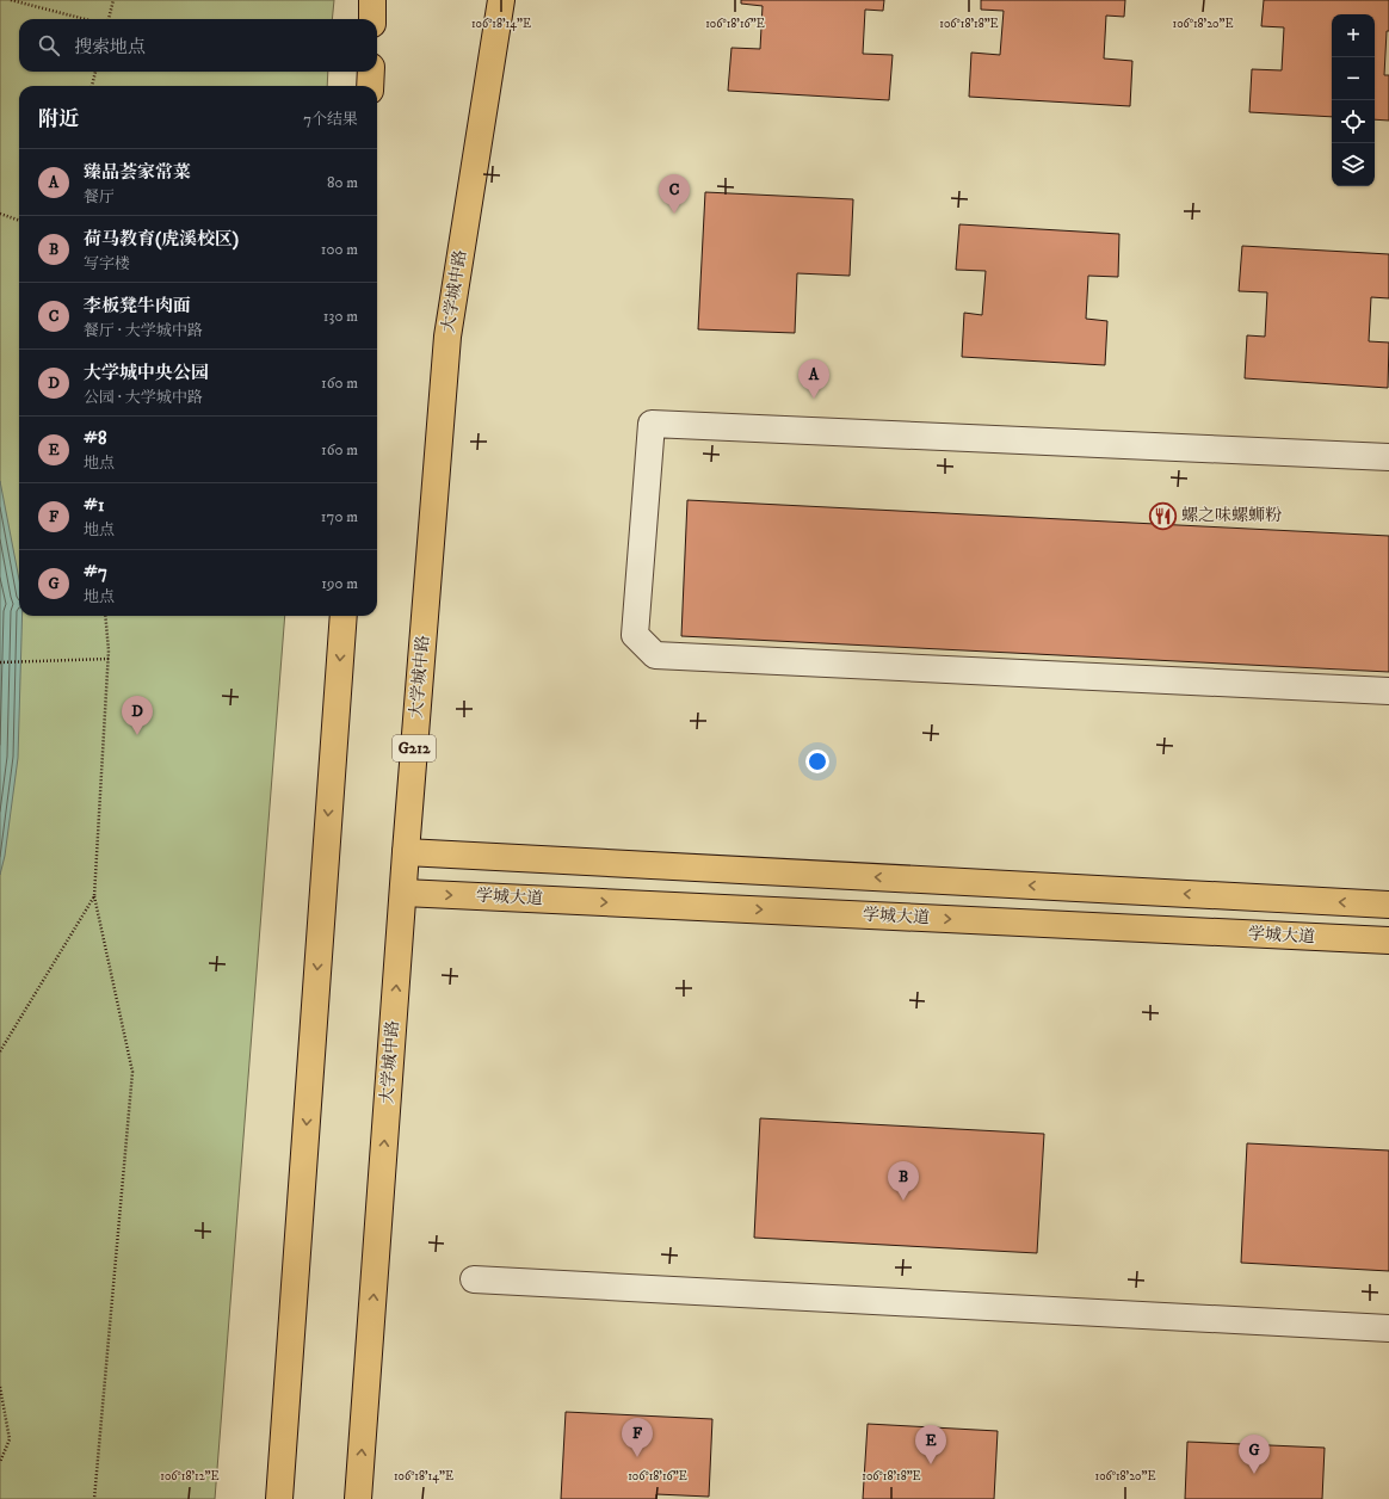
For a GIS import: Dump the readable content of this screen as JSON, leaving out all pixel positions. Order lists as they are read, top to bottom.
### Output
{
  "streets": {
    "main road": ["大学城中路", "G212", "学城大道"]
  },
  "crossings": [
    ["大学城中路", "学城大道"]
  ],
  "places": {
    "restaurant": ["螺之味螺蛳粉"]
  },
  "page": {
    "map_buttons": ["+", "−"],
    "search": "搜索地点",
    "heading": ["附近", "7个结果"],
    "list": [
      {
        "mark": "A",
        "name": "臻品荟家常菜",
        "note": "餐厅",
        "value": "80 m"
      },
      {
        "mark": "B",
        "name": "荷马教育(虎溪校区)",
        "note": "写字楼",
        "value": "100 m"
      },
      {
        "mark": "C",
        "name": "李板凳牛肉面",
        "note": "餐厅 · 大学城中路",
        "value": "130 m"
      },
      {
        "mark": "D",
        "name": "大学城中央公园",
        "note": "公园 · 大学城中路",
        "value": "160 m"
      },
      {
        "mark": "E",
        "name": "#8",
        "note": "地点",
        "value": "160 m"
      },
      {
        "mark": "F",
        "name": "#1",
        "note": "地点",
        "value": "170 m"
      },
      {
        "mark": "G",
        "name": "#7",
        "note": "地点",
        "value": "190 m"
      }
    ],
    "pins": [
      "C",
      "A",
      "D",
      "B",
      "F",
      "E",
      "G"
    ]
  },
  "coordinates": [
    "106°18'14\"E",
    "106°18'16\"E",
    "106°18'18\"E",
    "106°18'20\"E",
    "106°18'12\"E"
  ]
}
